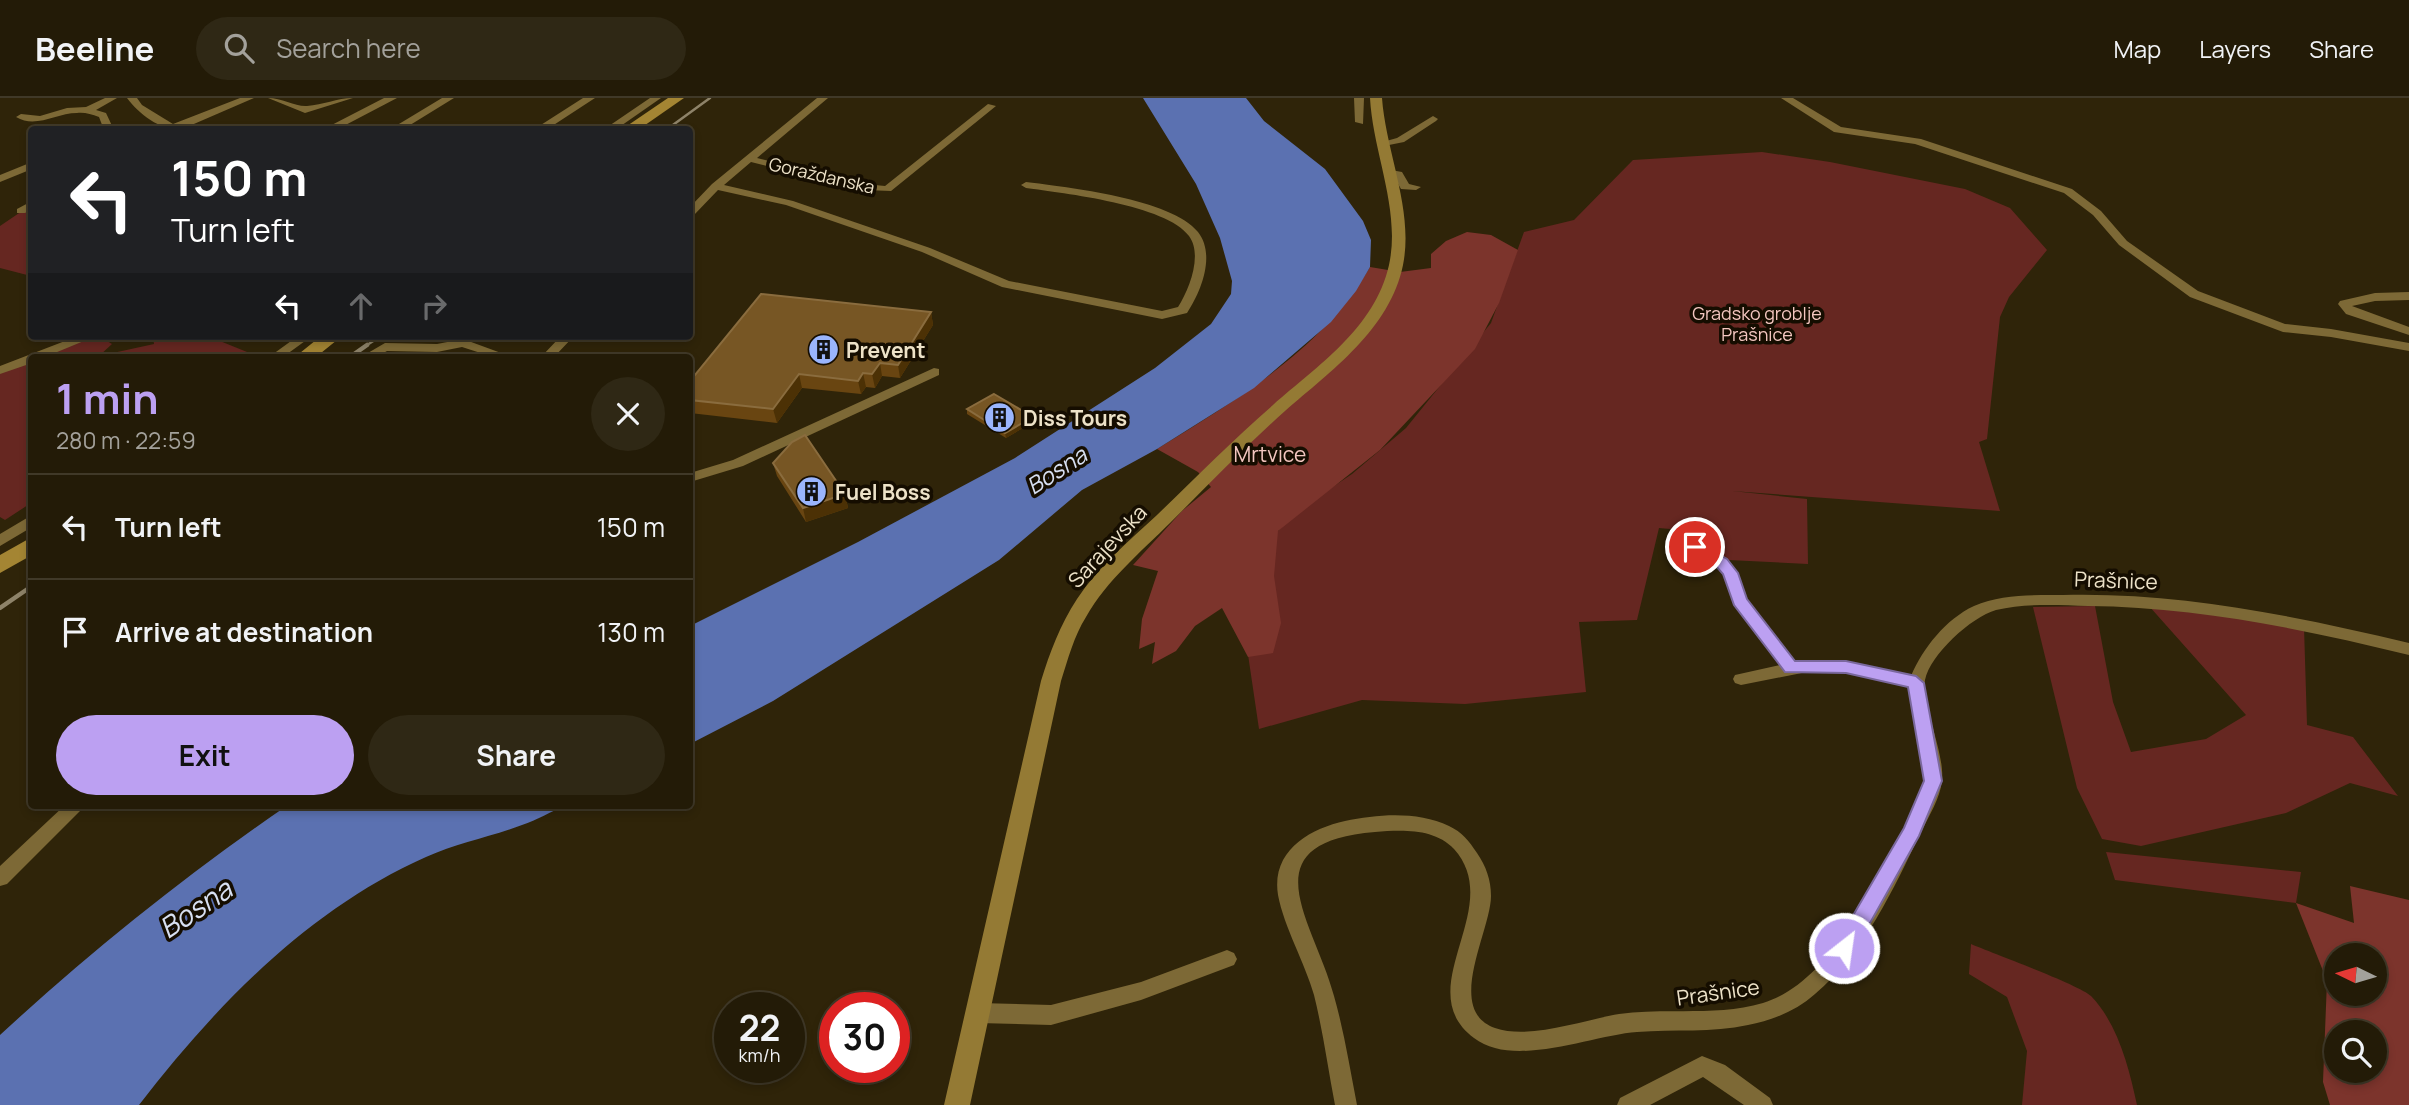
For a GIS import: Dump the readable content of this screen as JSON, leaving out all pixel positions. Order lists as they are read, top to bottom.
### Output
{
  "streets": {
    "main road": ["Sarajevska"],
    "street": ["Goraždanska", "Prašnice"]
  },
  "water": ["Bosna"],
  "parks": ["Gradsko groblje Prašnice", "Mrtvice"],
  "places": {
    "building": ["Prevent", "Diss Tours", "Fuel Boss"]
  },
  "north": "left",
  "page": {
    "header": "Beeline",
    "search": "Search here",
    "nav": ["Map", "Layers", "Share"],
    "turn": ["150 m", "Turn left"],
    "heading": ["1 min", "280 m · 22:59"],
    "list": [
      {
        "name": "Turn left",
        "value": "150 m"
      },
      {
        "name": "Arrive at destination",
        "value": "130 m"
      }
    ],
    "buttons": ["Exit", "Share"],
    "speed": "22 km/h",
    "limit": "30"
  }
}
